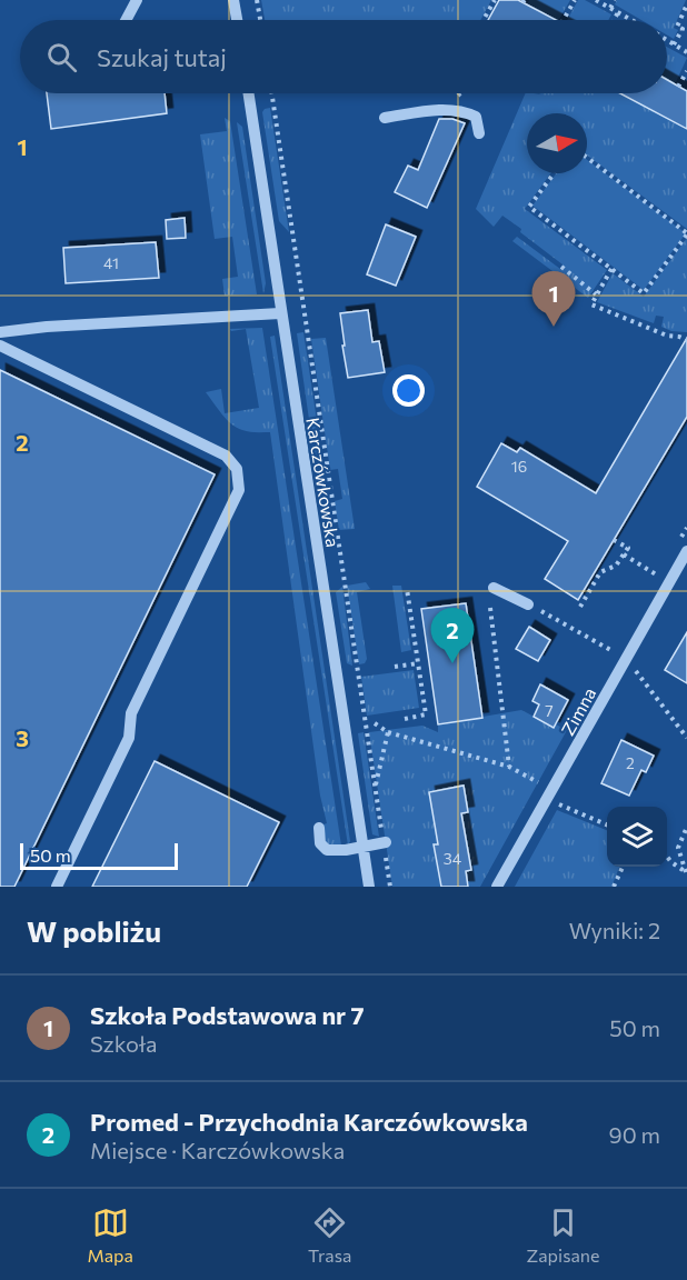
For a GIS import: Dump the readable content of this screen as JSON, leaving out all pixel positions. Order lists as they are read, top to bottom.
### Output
{
  "streets": {
    "street": ["Karczówkowska", "Zimna"]
  },
  "house_numbers": [
    "41",
    "16",
    "7",
    "2",
    "34"
  ],
  "scale_bar": "50 m",
  "north": "right",
  "page": {
    "search": "Szukaj tutaj",
    "pins": ["1", "2"],
    "scale": "50 m",
    "heading": ["W pobliżu", "Wyniki: 2"],
    "list": [
      {
        "mark": "1",
        "name": "Szkoła Podstawowa nr 7",
        "note": "Szkoła",
        "value": "50 m"
      },
      {
        "mark": "2",
        "name": "Promed - Przychodnia Karczówkowska",
        "note": "Miejsce · Karczówkowska",
        "value": "90 m"
      }
    ],
    "nav": ["Mapa", "Trasa", "Zapisane"]
  },
  "grid": {
    "rows": ["1", "2", "3"]
  }
}
